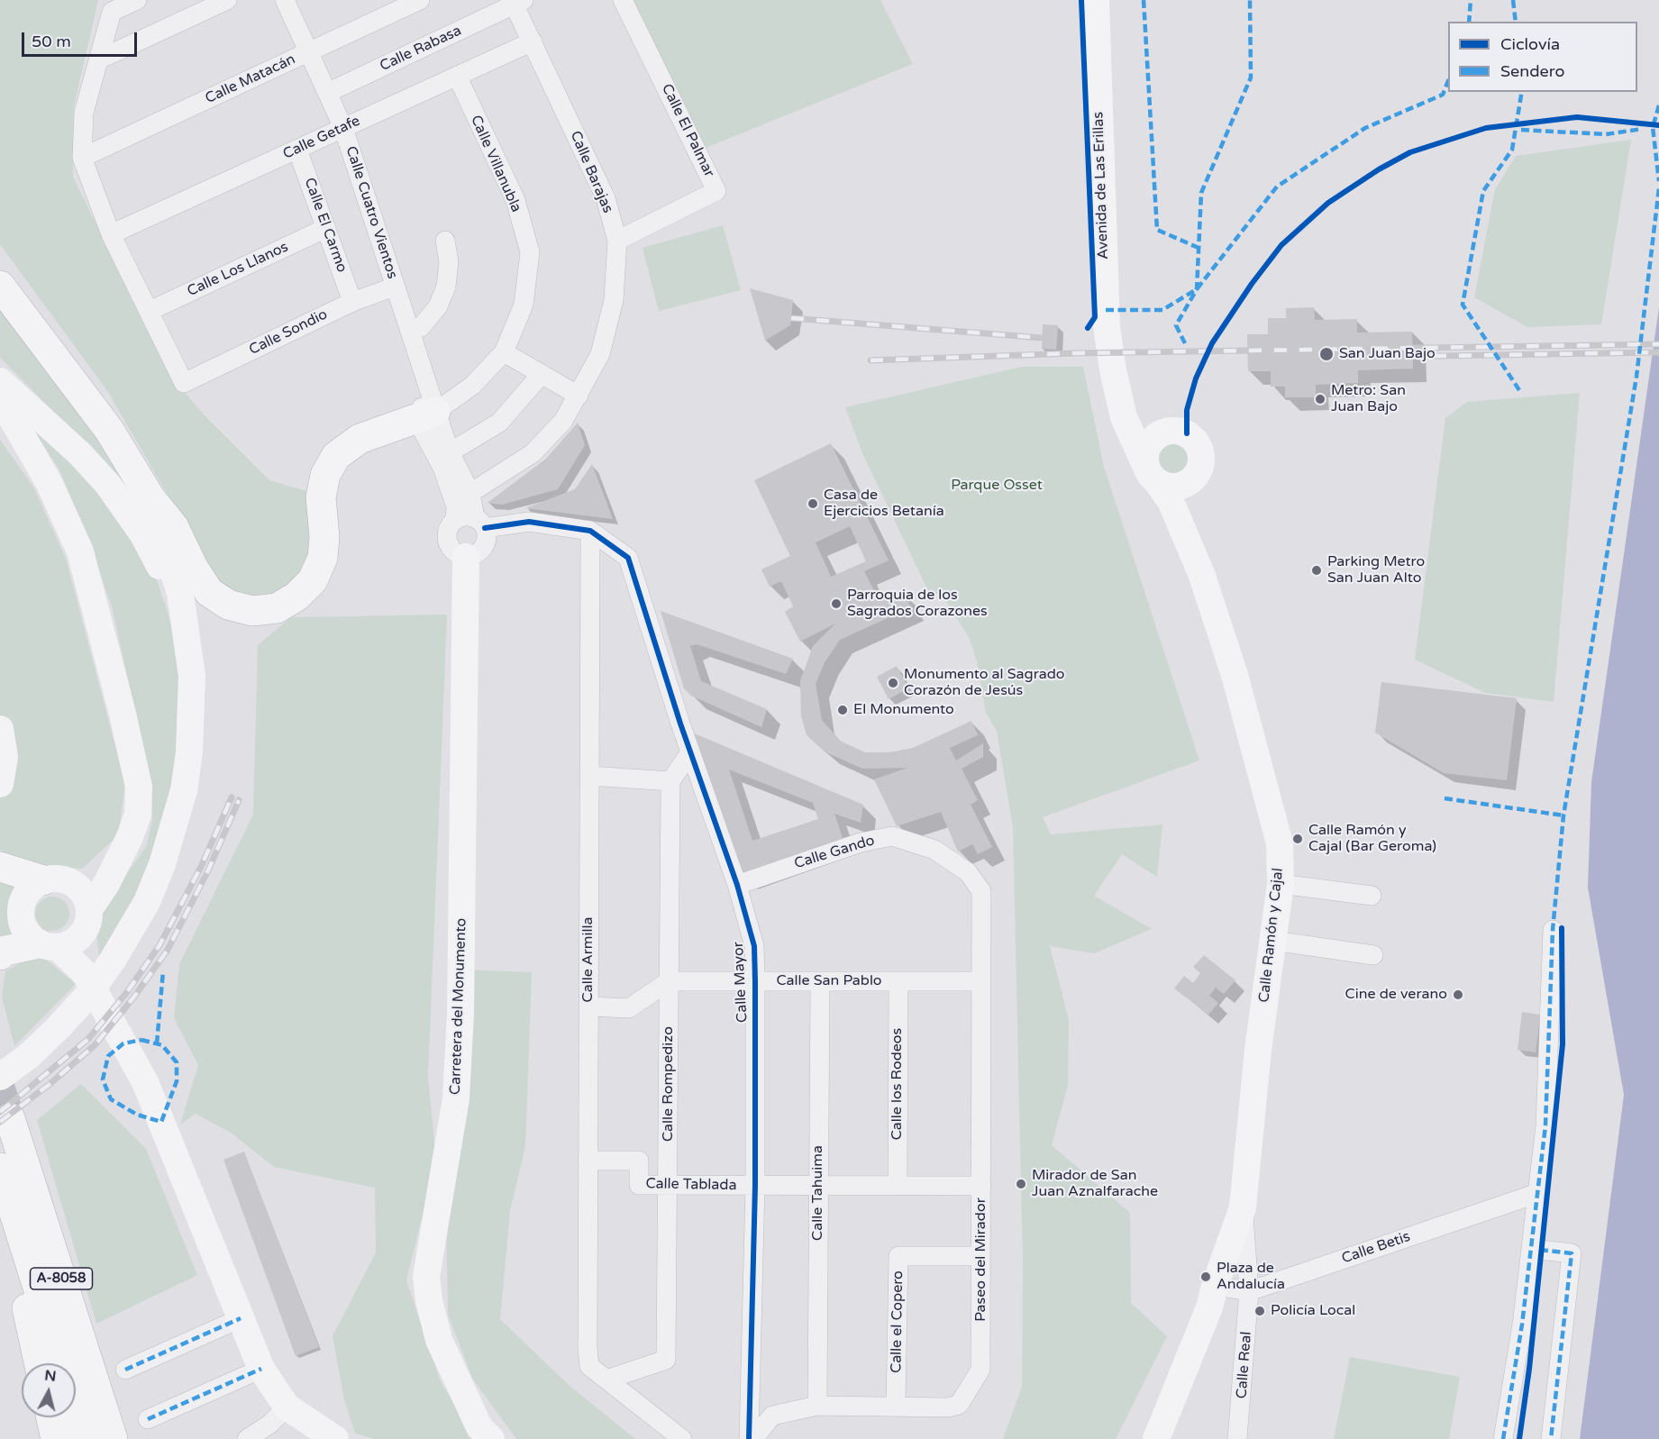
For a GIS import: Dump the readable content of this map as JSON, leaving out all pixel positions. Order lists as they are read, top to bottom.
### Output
{
  "streets": {
    "highway": ["A-8058"],
    "main road": ["Avenida de Las Erillas", "Calle Ramón y Cajal", "Carretera del Monumento"],
    "street": [
      "Calle Rabasa",
      "Calle Matacán",
      "Calle El Palmar",
      "Calle Getafe",
      "Calle Villanubla",
      "Calle Barajas",
      "Calle Cuatro Vientos",
      "Calle El Carmo",
      "Calle Los Llanos",
      "Calle Sondio",
      "Calle Gando",
      "Calle Armilla",
      "Calle San Pablo",
      "Calle Mayor",
      "Calle Rompedizo",
      "Calle los Rodeos",
      "Calle Tablada",
      "Calle Tahuima",
      "Calle Betis",
      "Paseo del Mirador",
      "Calle el Copero",
      "Calle Real"
    ]
  },
  "crossings": [
    ["Calle Rabasa", "Calle Barajas"],
    ["Calle Rabasa", "Calle Cuatro Vientos"],
    ["Calle Matacán", "Calle Cuatro Vientos"],
    ["Calle El Palmar", "Calle Barajas"],
    ["Calle Getafe", "Calle Villanubla"],
    ["Calle Getafe", "Calle Barajas"],
    ["Calle Getafe", "Calle Cuatro Vientos"],
    ["Calle Getafe", "Calle El Carmo"],
    ["Calle Villanubla", "Calle Cuatro Vientos"],
    ["Calle Barajas", "Calle Cuatro Vientos"],
    ["Avenida de Las Erillas", "Calle Ramón y Cajal"],
    ["Calle Cuatro Vientos", "Calle Sondio"],
    ["Calle Cuatro Vientos", "Carretera del Monumento"],
    ["Calle El Carmo", "Calle Los Llanos"],
    ["Calle El Carmo", "Calle Sondio"],
    ["Calle Los Llanos", "Calle Sondio"],
    ["Calle Gando", "Calle Mayor"],
    ["Calle Gando", "Paseo del Mirador"],
    ["Calle Armilla", "Calle Mayor"],
    ["Calle Armilla", "Calle Rompedizo"],
    ["Calle Armilla", "Calle Tablada"],
    ["Calle San Pablo", "Calle Mayor"],
    ["Calle San Pablo", "Calle Rompedizo"],
    ["Calle San Pablo", "Calle los Rodeos"],
    ["Calle San Pablo", "Calle Tahuima"],
    ["Calle San Pablo", "Paseo del Mirador"],
    ["Calle Mayor", "Calle Tablada"],
    ["Calle Mayor", "Paseo del Mirador"],
    ["Calle Rompedizo", "Calle Tablada"],
    ["Calle los Rodeos", "Calle Tablada"],
    ["Calle Tablada", "Calle Tahuima"],
    ["Calle Tablada", "Paseo del Mirador"],
    ["Calle Tahuima", "Paseo del Mirador"],
    ["Calle Betis", "Calle Real"],
    ["Paseo del Mirador", "Calle el Copero"]
  ],
  "parks": ["Parque Osset"],
  "places": [
    "San Juan Bajo",
    "Metro: San Juan Bajo",
    "Casa de Ejercicios Betanía",
    "Parking Metro San Juan Alto",
    "Parroquia de los Sagrados Corazones",
    "Monumento al Sagrado Corazón de Jesús",
    "El Monumento",
    "Calle Ramón y Cajal (Bar Geroma)",
    "Cine de verano",
    "Mirador de San Juan Aznalfarache",
    "Plaza de Andalucía",
    "Policía Local"
  ],
  "legend": ["Ciclovía", "Sendero"],
  "scale_bar": "50 m",
  "north": "top"
}
